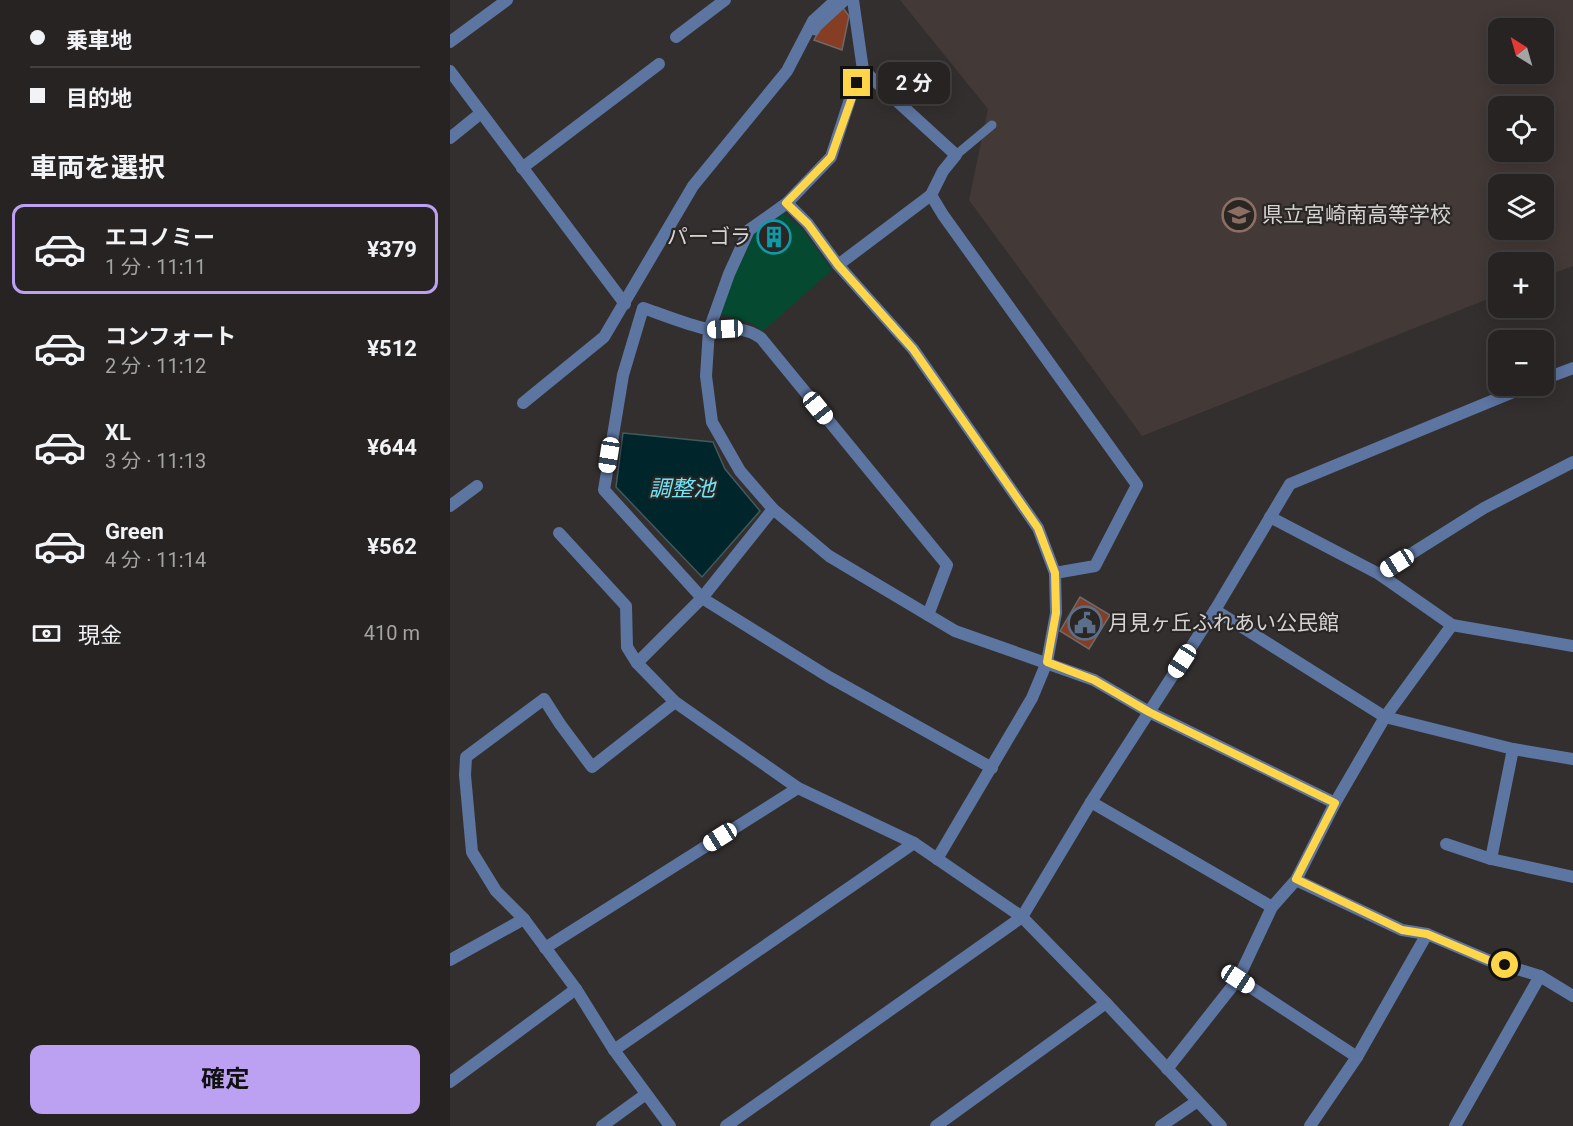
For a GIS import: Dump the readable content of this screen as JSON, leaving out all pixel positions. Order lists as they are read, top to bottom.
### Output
{
  "water": ["調整池"],
  "places": {
    "school or university": ["県立宮崎南高等学校"],
    "building": ["パーゴラ"],
    "public building": ["月見ヶ丘ふれあい公民館"]
  },
  "north": "top left",
  "page": {
    "banner": ["乗車地", "目的地"],
    "map_buttons": ["+", "−"],
    "bubble": "2 分",
    "heading": "車両を選択",
    "list": [
      {
        "name": "エコノミー",
        "note": "1 分 · 11:11",
        "value": "¥379"
      },
      {
        "name": "コンフォート",
        "note": "2 分 · 11:12",
        "value": "¥512"
      },
      {
        "name": "XL",
        "note": "3 分 · 11:13",
        "value": "¥644"
      },
      {
        "name": "Green",
        "note": "4 分 · 11:14",
        "value": "¥562"
      }
    ],
    "pay": ["現金", "410 m"],
    "buttons": "確定"
  }
}
